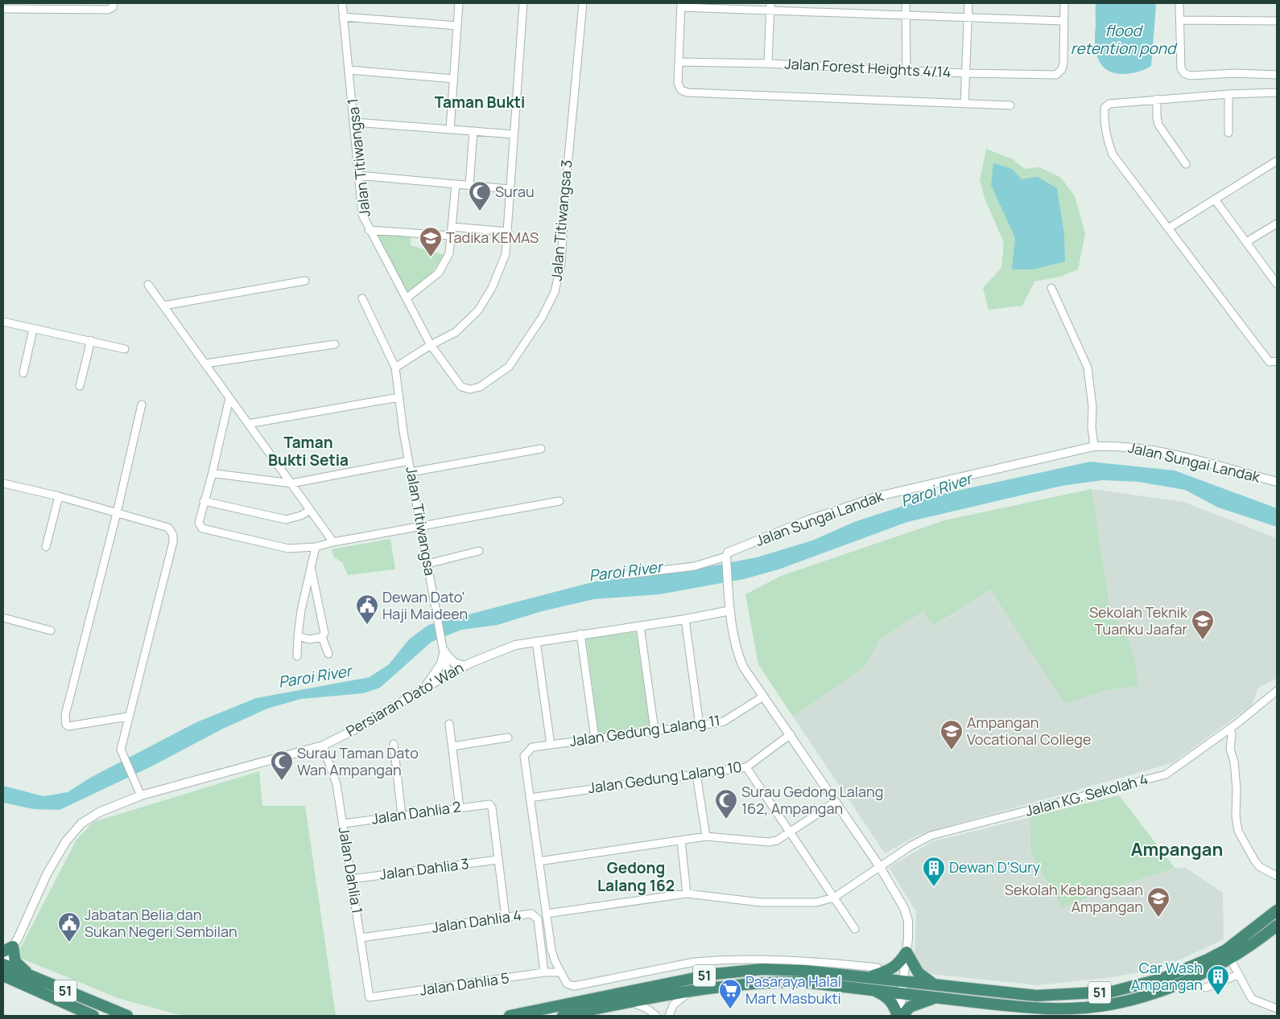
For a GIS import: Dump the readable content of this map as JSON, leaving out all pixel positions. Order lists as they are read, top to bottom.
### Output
{
  "streets": {
    "highway": ["51"],
    "street": [
      "Jalan Forest Heights 4/14",
      "Jalan Titiwangsa 1",
      "Jalan Titiwangsa 3",
      "Jalan Sungai Landak",
      "Jalan Titiwangsa",
      "Persiaran Dato' Wan",
      "Jalan Gedung Lalang 11",
      "Jalan Gedung Lalang 10",
      "Jalan KG. Sekolah 4",
      "Jalan Dahlia 2",
      "Jalan Dahlia 3",
      "Jalan Dahlia 1",
      "Jalan Dahlia 4",
      "Jalan Dahlia 5"
    ]
  },
  "crossings": [
    ["Jalan Titiwangsa 1", "Jalan Titiwangsa 3"],
    ["Jalan Titiwangsa", "Persiaran Dato' Wan"],
    ["Persiaran Dato' Wan", "Jalan Dahlia 1"],
    ["Persiaran Dato' Wan", "51"],
    ["Jalan Gedung Lalang 11", "Jalan Gedung Lalang 10"],
    ["Jalan Dahlia 2", "Jalan Dahlia 3"],
    ["Jalan Dahlia 2", "Jalan Dahlia 1"],
    ["Jalan Dahlia 3", "Jalan Dahlia 1"],
    ["Jalan Dahlia 1", "Jalan Dahlia 4"],
    ["Jalan Dahlia 1", "Jalan Dahlia 5"],
    ["Jalan Dahlia 4", "Jalan Dahlia 5"]
  ],
  "districts": [
    "Taman Bukti",
    "Taman Bukti Setia",
    "Ampangan",
    "Gedong Lalang 162"
  ],
  "water": ["flood retention pond", "Paroi River"],
  "places": {
    "mosque": ["Surau", "Surau Taman Dato Wan Ampangan", "Surau Gedong Lalang 162, Ampangan"],
    "school or university": [
      "Tadika KEMAS",
      "Sekolah Teknik Tuanku Jaafar",
      "Ampangan Vocational College",
      "Sekolah Kebangsaan Ampangan"
    ],
    "public building": ["Dewan Dato' Haji Maideen", "Jabatan Belia dan Sukan Negeri Sembilan"],
    "building": ["Dewan D'Sury", "Car Wash Ampangan"],
    "supermarket": ["Pasaraya Halal Mart Masbukti"]
  }
}
